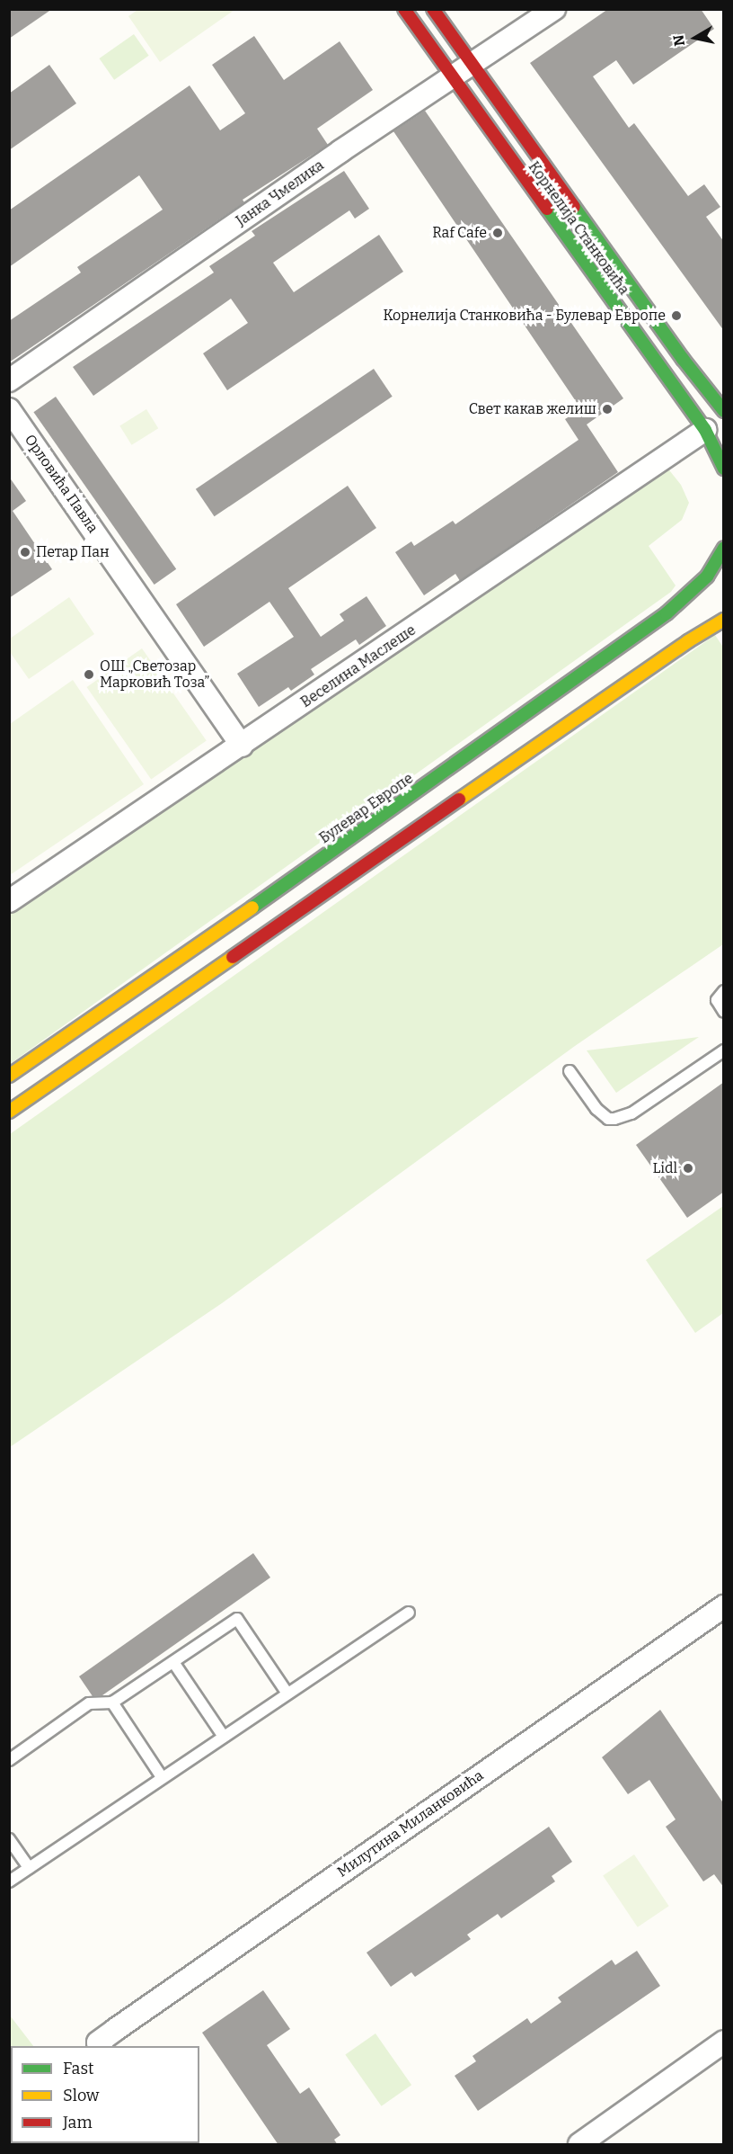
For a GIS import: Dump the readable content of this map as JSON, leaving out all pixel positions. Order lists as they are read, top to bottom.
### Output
{
  "streets": {
    "main road": ["Корнелија Станковића", "Булевар Европе"],
    "street": [
      "Јанка Чмелика",
      "Орловића Павла",
      "Веселина Маслеше",
      "Милутина Миланковића"
    ]
  },
  "crossings": [
    ["Јанка Чмелика", "Корнелија Станковића"],
    ["Корнелија Станковића", "Веселина Маслеше"],
    ["Орловића Павла", "Веселина Маслеше"]
  ],
  "places": [
    "Raf Cafe",
    "Корнелија Станковића - Булевар Европе",
    "Свет какав желиш",
    "Петар Пан",
    "ОШ „Светозар Марковић Тоза”",
    "Lidl"
  ],
  "legend": ["Fast", "Slow", "Jam"],
  "north": "left"
}
